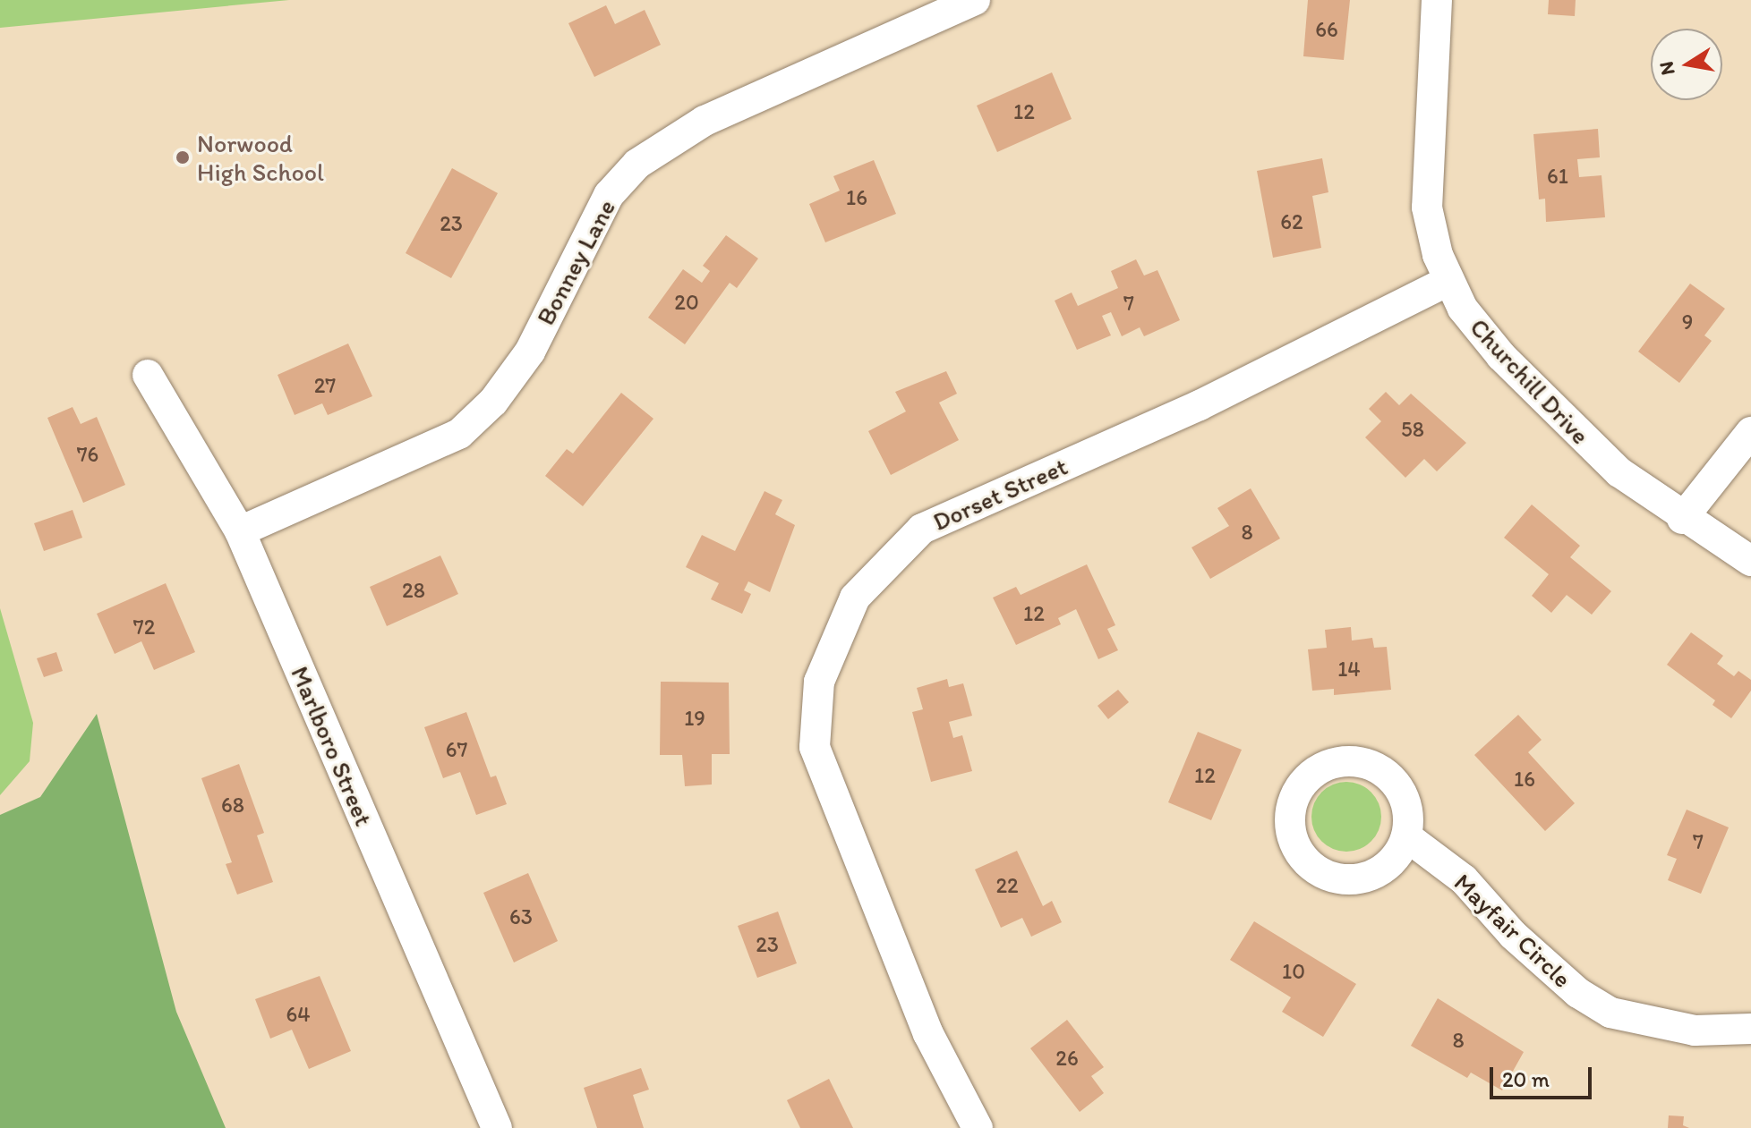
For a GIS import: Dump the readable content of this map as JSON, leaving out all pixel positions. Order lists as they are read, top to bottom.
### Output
{
  "streets": {
    "street": [
      "Bonney Lane",
      "Churchill Drive",
      "Dorset Street",
      "Marlboro Street",
      "Mayfair Circle"
    ]
  },
  "crossings": [
    ["Bonney Lane", "Marlboro Street"],
    ["Churchill Drive", "Dorset Street"]
  ],
  "places": ["Norwood High School"],
  "house_numbers": [
    "66",
    "12",
    "61",
    "16",
    "62",
    "23",
    "20",
    "7",
    "9",
    "27",
    "58",
    "76",
    "8",
    "28",
    "12",
    "72",
    "14",
    "19",
    "67",
    "12",
    "16",
    "68",
    "7",
    "22",
    "63",
    "23",
    "10",
    "64",
    "8",
    "26"
  ],
  "scale_bar": "20 m",
  "north": "left"
}
